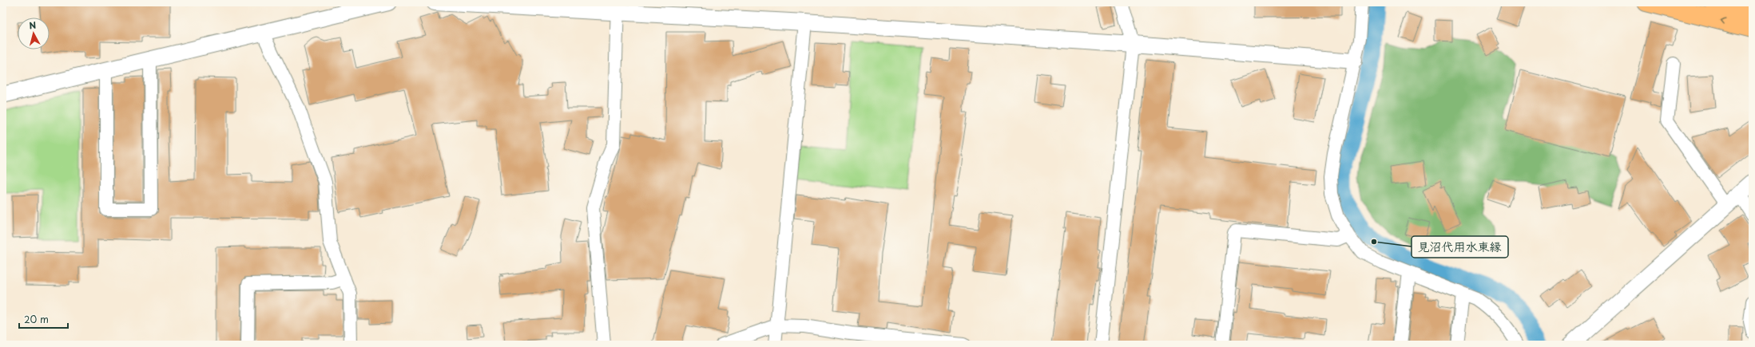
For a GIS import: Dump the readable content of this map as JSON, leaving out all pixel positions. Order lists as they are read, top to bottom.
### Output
{
  "places": ["見沼代用水東縁"],
  "scale_bar": "20 m",
  "north": "top"
}
